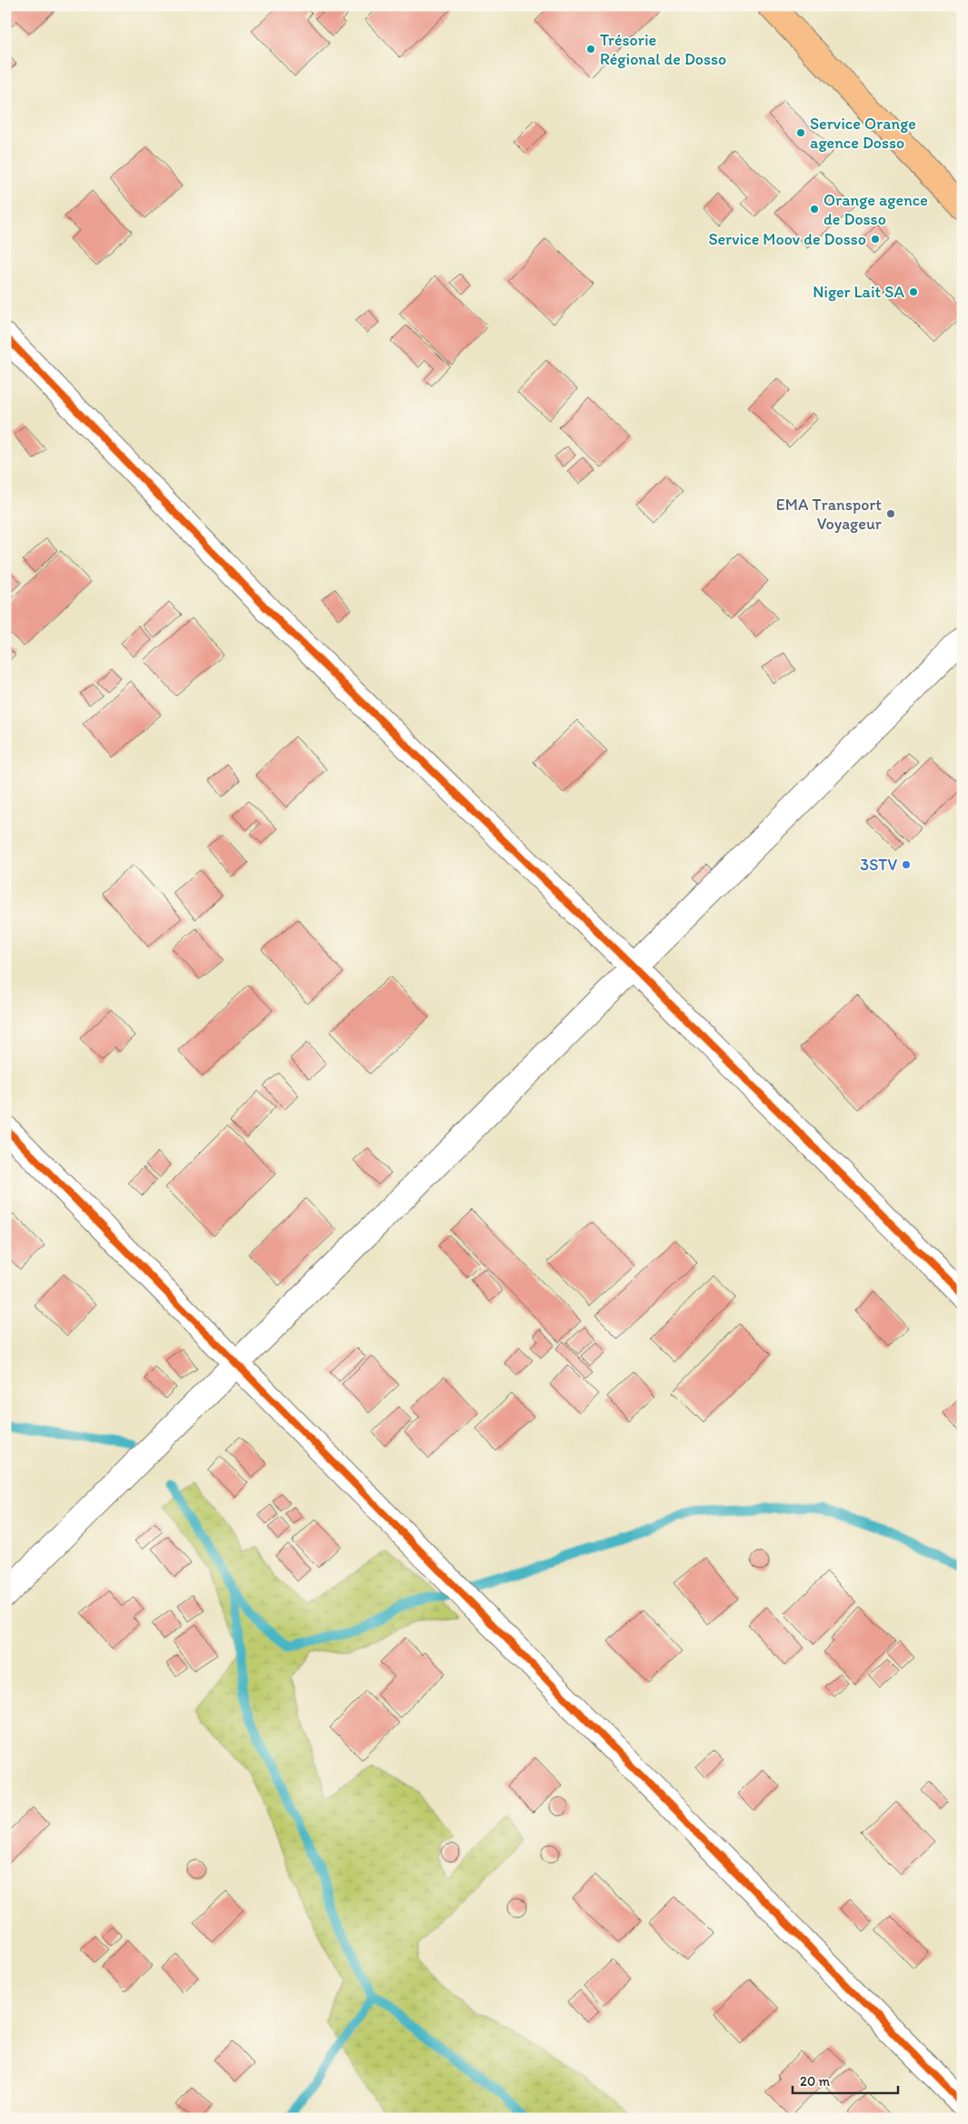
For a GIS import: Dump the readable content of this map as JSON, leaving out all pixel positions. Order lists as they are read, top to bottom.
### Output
{
  "places": [
    "Trésorie Régional de Dosso",
    "Service Orange agence Dosso",
    "Orange agence de Dosso",
    "Service Moov de Dosso",
    "Niger Lait SA",
    "EMA Transport Voyageur",
    "3STV"
  ],
  "scale_bar": "20 m"
}
